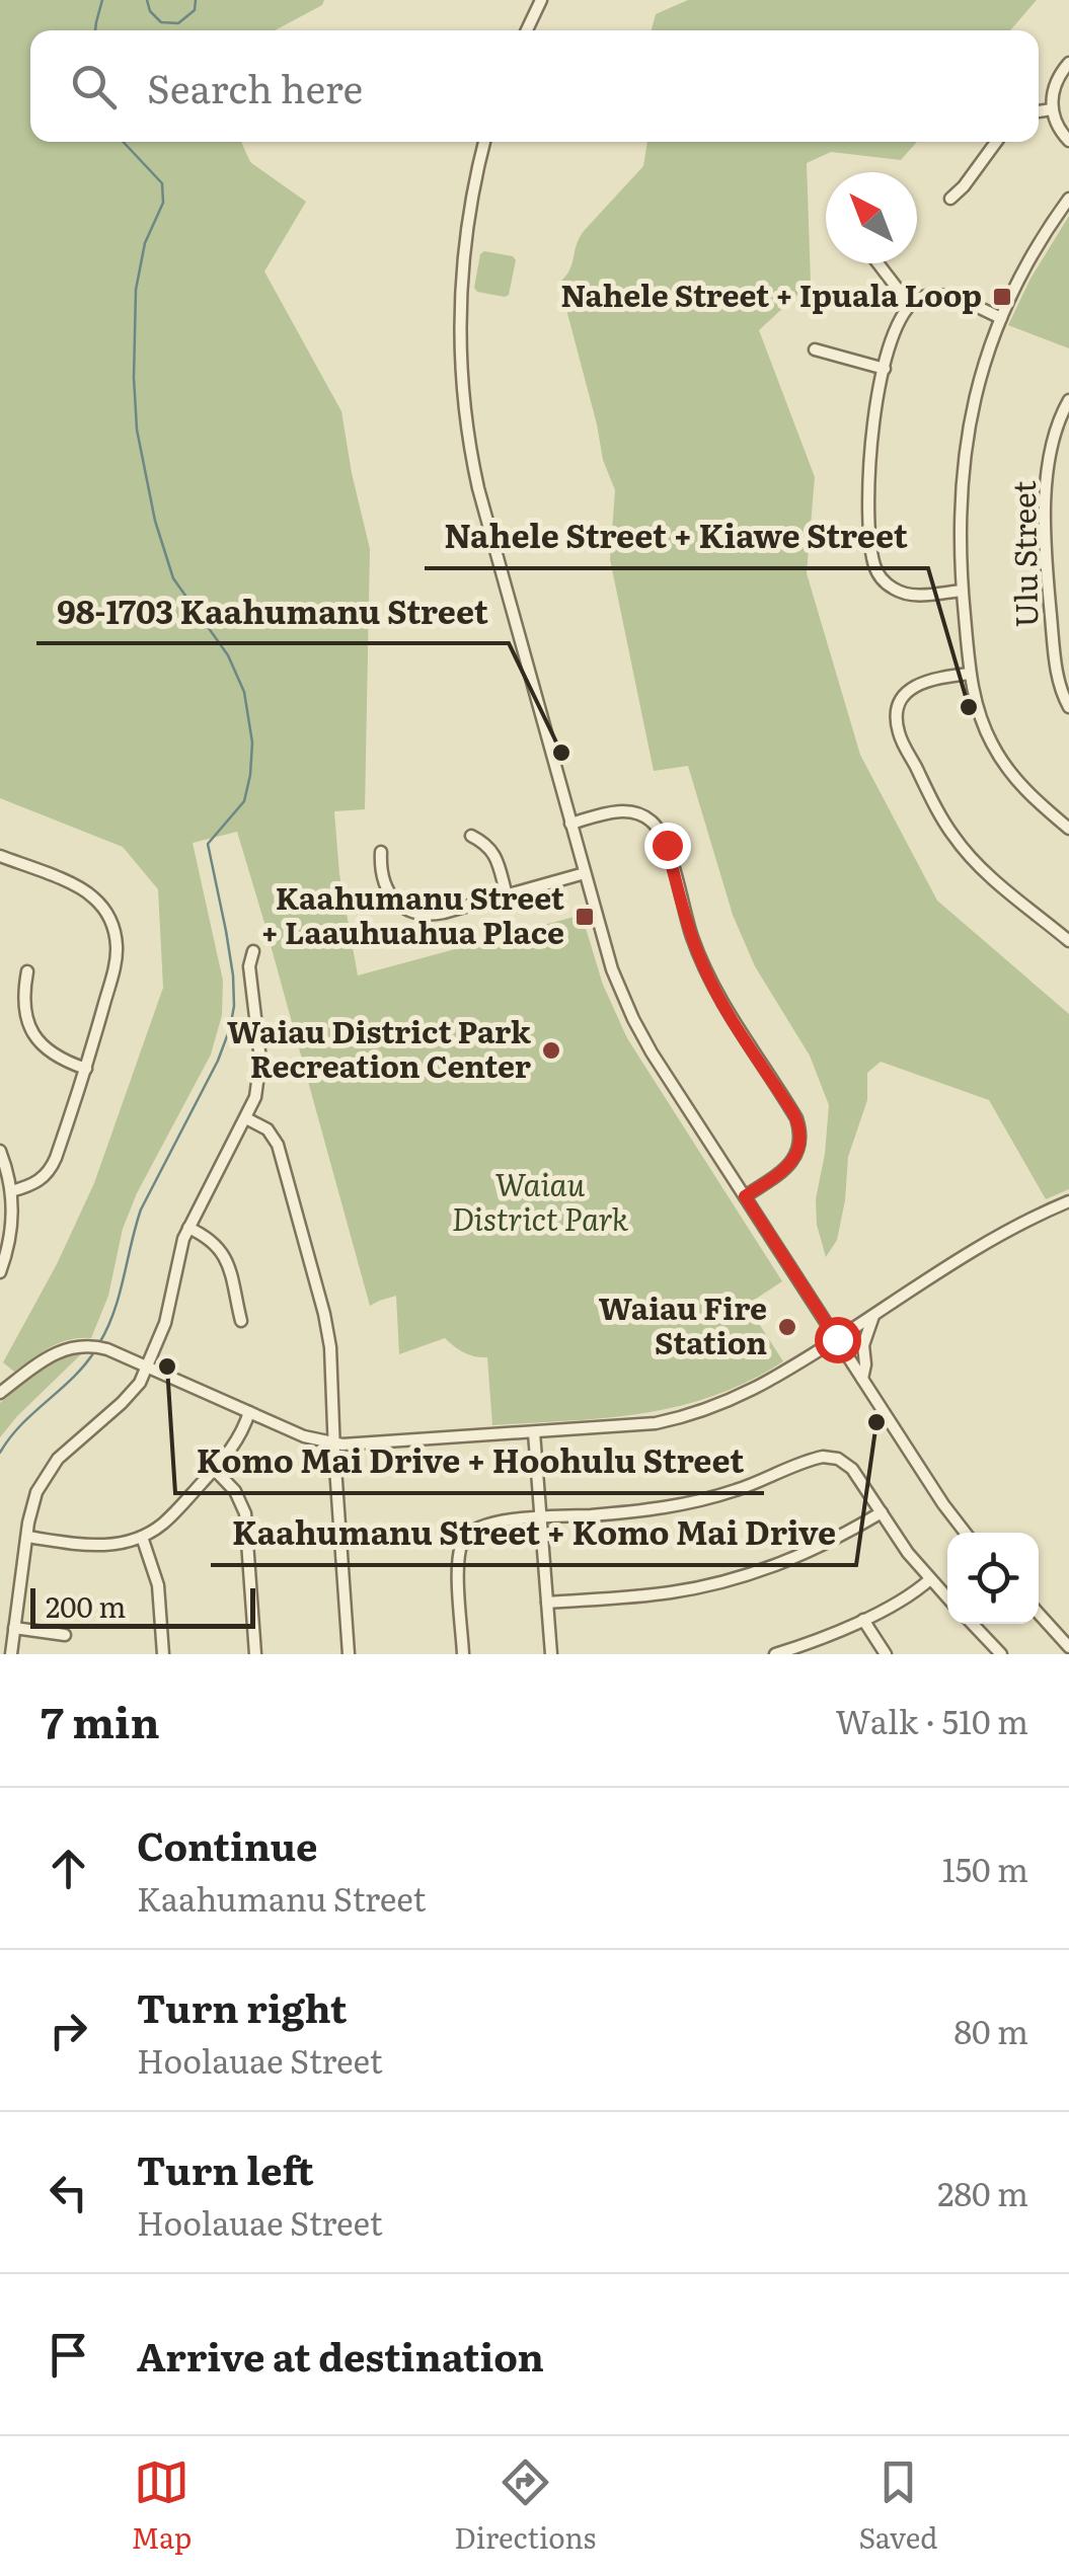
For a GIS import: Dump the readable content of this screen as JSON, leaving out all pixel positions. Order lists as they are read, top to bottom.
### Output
{
  "streets": {
    "street": ["Ulu Street"]
  },
  "parks": ["Waiau District Park"],
  "places": {
    "transit": ["Nahele Street + Ipuala Loop", "Kaahumanu Street + Laauhuahua Place"],
    "other": [
      "Nahele Street + Kiawe Street",
      "98-1703 Kaahumanu Street",
      "Waiau District Park Recreation Center",
      "Waiau Fire Station",
      "Komo Mai Drive + Hoohulu Street",
      "Kaahumanu Street + Komo Mai Drive"
    ]
  },
  "scale_bar": "200 m",
  "north": "top left",
  "page": {
    "search": "Search here",
    "scale": "200 m",
    "heading": ["7 min", "Walk · 510 m"],
    "list": [
      ["Continue", "Kaahumanu Street", "150 m"],
      ["Turn right", "Hoolauae Street", "80 m"],
      ["Turn left", "Hoolauae Street", "280 m"],
      "Arrive at destination"
    ],
    "nav": ["Map", "Directions", "Saved"]
  }
}
